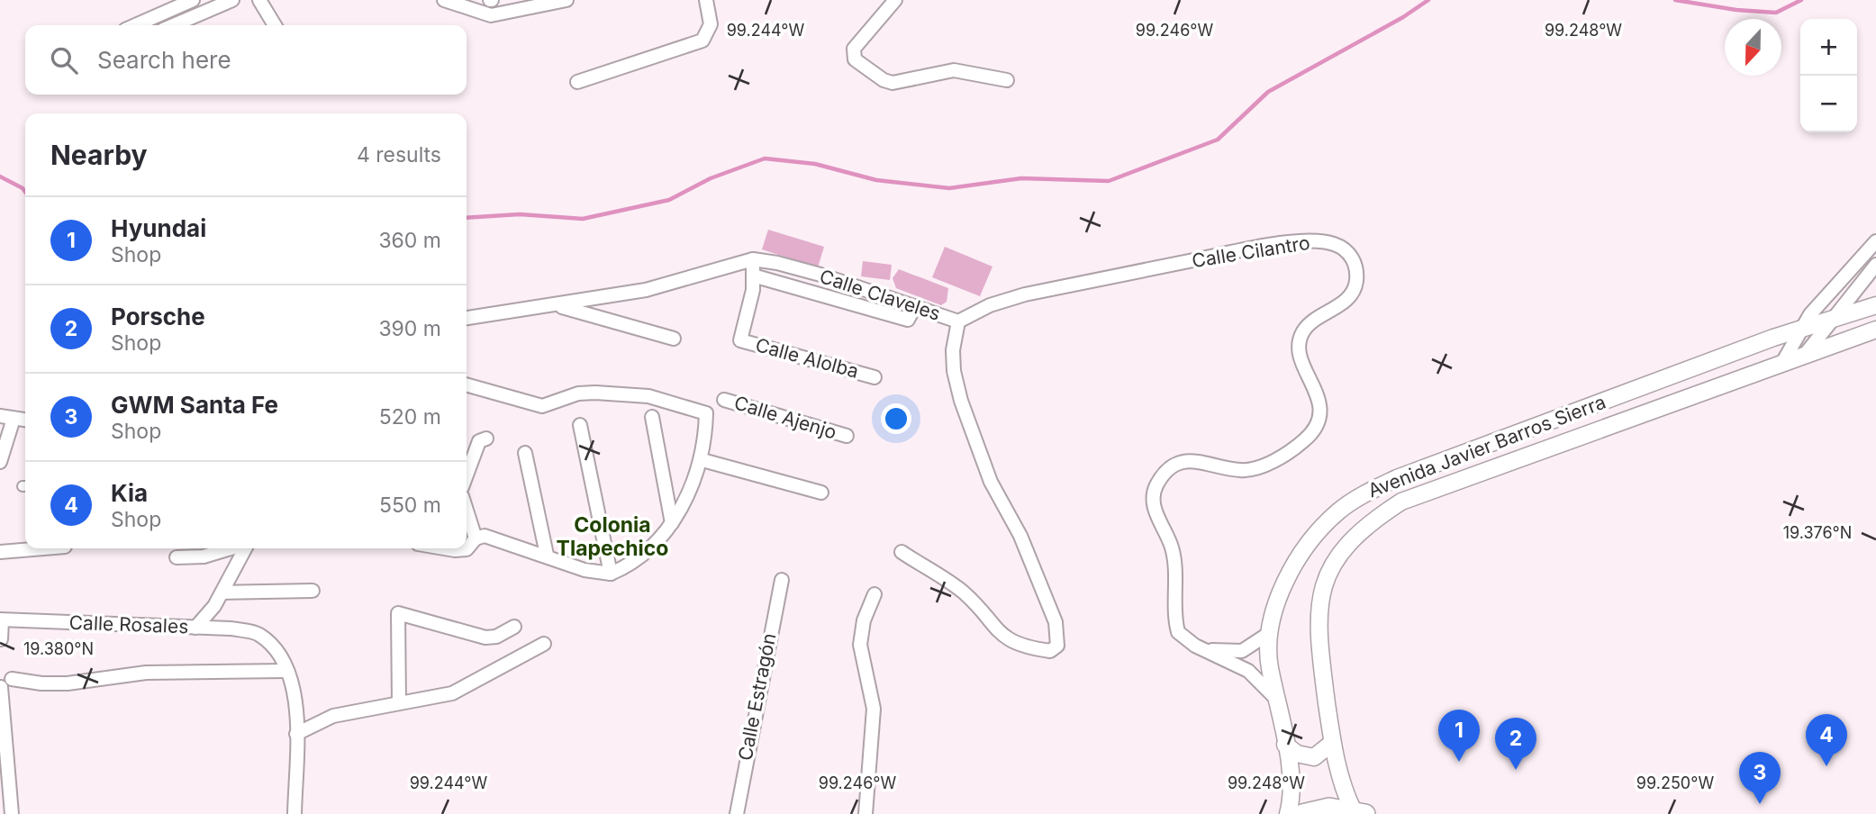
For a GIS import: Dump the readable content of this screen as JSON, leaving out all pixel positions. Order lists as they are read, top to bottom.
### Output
{
  "streets": {
    "street": [
      "Calle Cilantro",
      "Calle Claveles",
      "Calle Alolba",
      "Calle Ajenjo",
      "Avenida Javier Barros Sierra",
      "Calle Rosales",
      "Calle Estragón"
    ]
  },
  "crossings": [
    ["Calle Cilantro", "Calle Claveles"],
    ["Calle Cilantro", "Avenida Javier Barros Sierra"]
  ],
  "districts": ["Colonia Tlapechico"],
  "north": "bottom",
  "page": {
    "map_buttons": ["+", "−"],
    "search": "Search here",
    "heading": ["Nearby", "4 results"],
    "list": [
      {
        "mark": "1",
        "name": "Hyundai",
        "note": "Shop",
        "value": "360 m"
      },
      {
        "mark": "2",
        "name": "Porsche",
        "note": "Shop",
        "value": "390 m"
      },
      {
        "mark": "3",
        "name": "GWM Santa Fe",
        "note": "Shop",
        "value": "520 m"
      },
      {
        "mark": "4",
        "name": "Kia",
        "note": "Shop",
        "value": "550 m"
      }
    ],
    "pins": [
      "1",
      "4",
      "2",
      "3"
    ]
  },
  "coordinates": [
    "99.244°W",
    "99.246°W",
    "99.248°W",
    "19.376°N",
    "19.380°N",
    "99.250°W"
  ]
}
